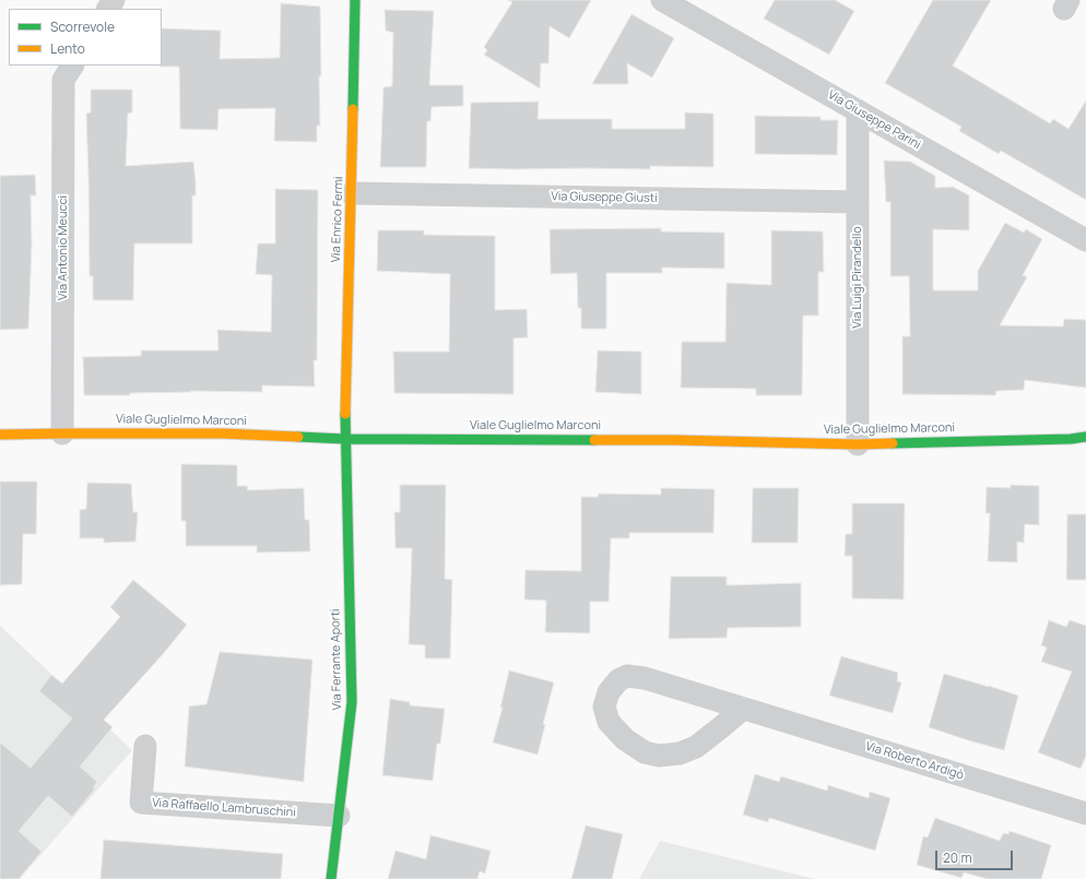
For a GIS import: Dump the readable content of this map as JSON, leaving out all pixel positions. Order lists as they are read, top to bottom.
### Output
{
  "streets": {
    "street": [
      "Via Giuseppe Parini",
      "Via Giuseppe Giusti",
      "Via Enrico Fermi",
      "Via Antonio Meucci",
      "Via Luigi Pirandello",
      "Viale Guglielmo Marconi",
      "Via Ferrante Aporti",
      "Via Roberto Ardigò",
      "Via Raffaello Lambruschini"
    ]
  },
  "crossings": [
    ["Via Giuseppe Parini", "Via Luigi Pirandello"],
    ["Via Giuseppe Giusti", "Via Enrico Fermi"],
    ["Via Giuseppe Giusti", "Via Luigi Pirandello"],
    ["Via Enrico Fermi", "Viale Guglielmo Marconi"],
    ["Via Enrico Fermi", "Via Ferrante Aporti"],
    ["Via Antonio Meucci", "Viale Guglielmo Marconi"],
    ["Via Luigi Pirandello", "Viale Guglielmo Marconi"],
    ["Viale Guglielmo Marconi", "Via Ferrante Aporti"],
    ["Via Ferrante Aporti", "Via Raffaello Lambruschini"]
  ],
  "legend": ["Scorrevole", "Lento"],
  "scale_bar": "20 m"
}
